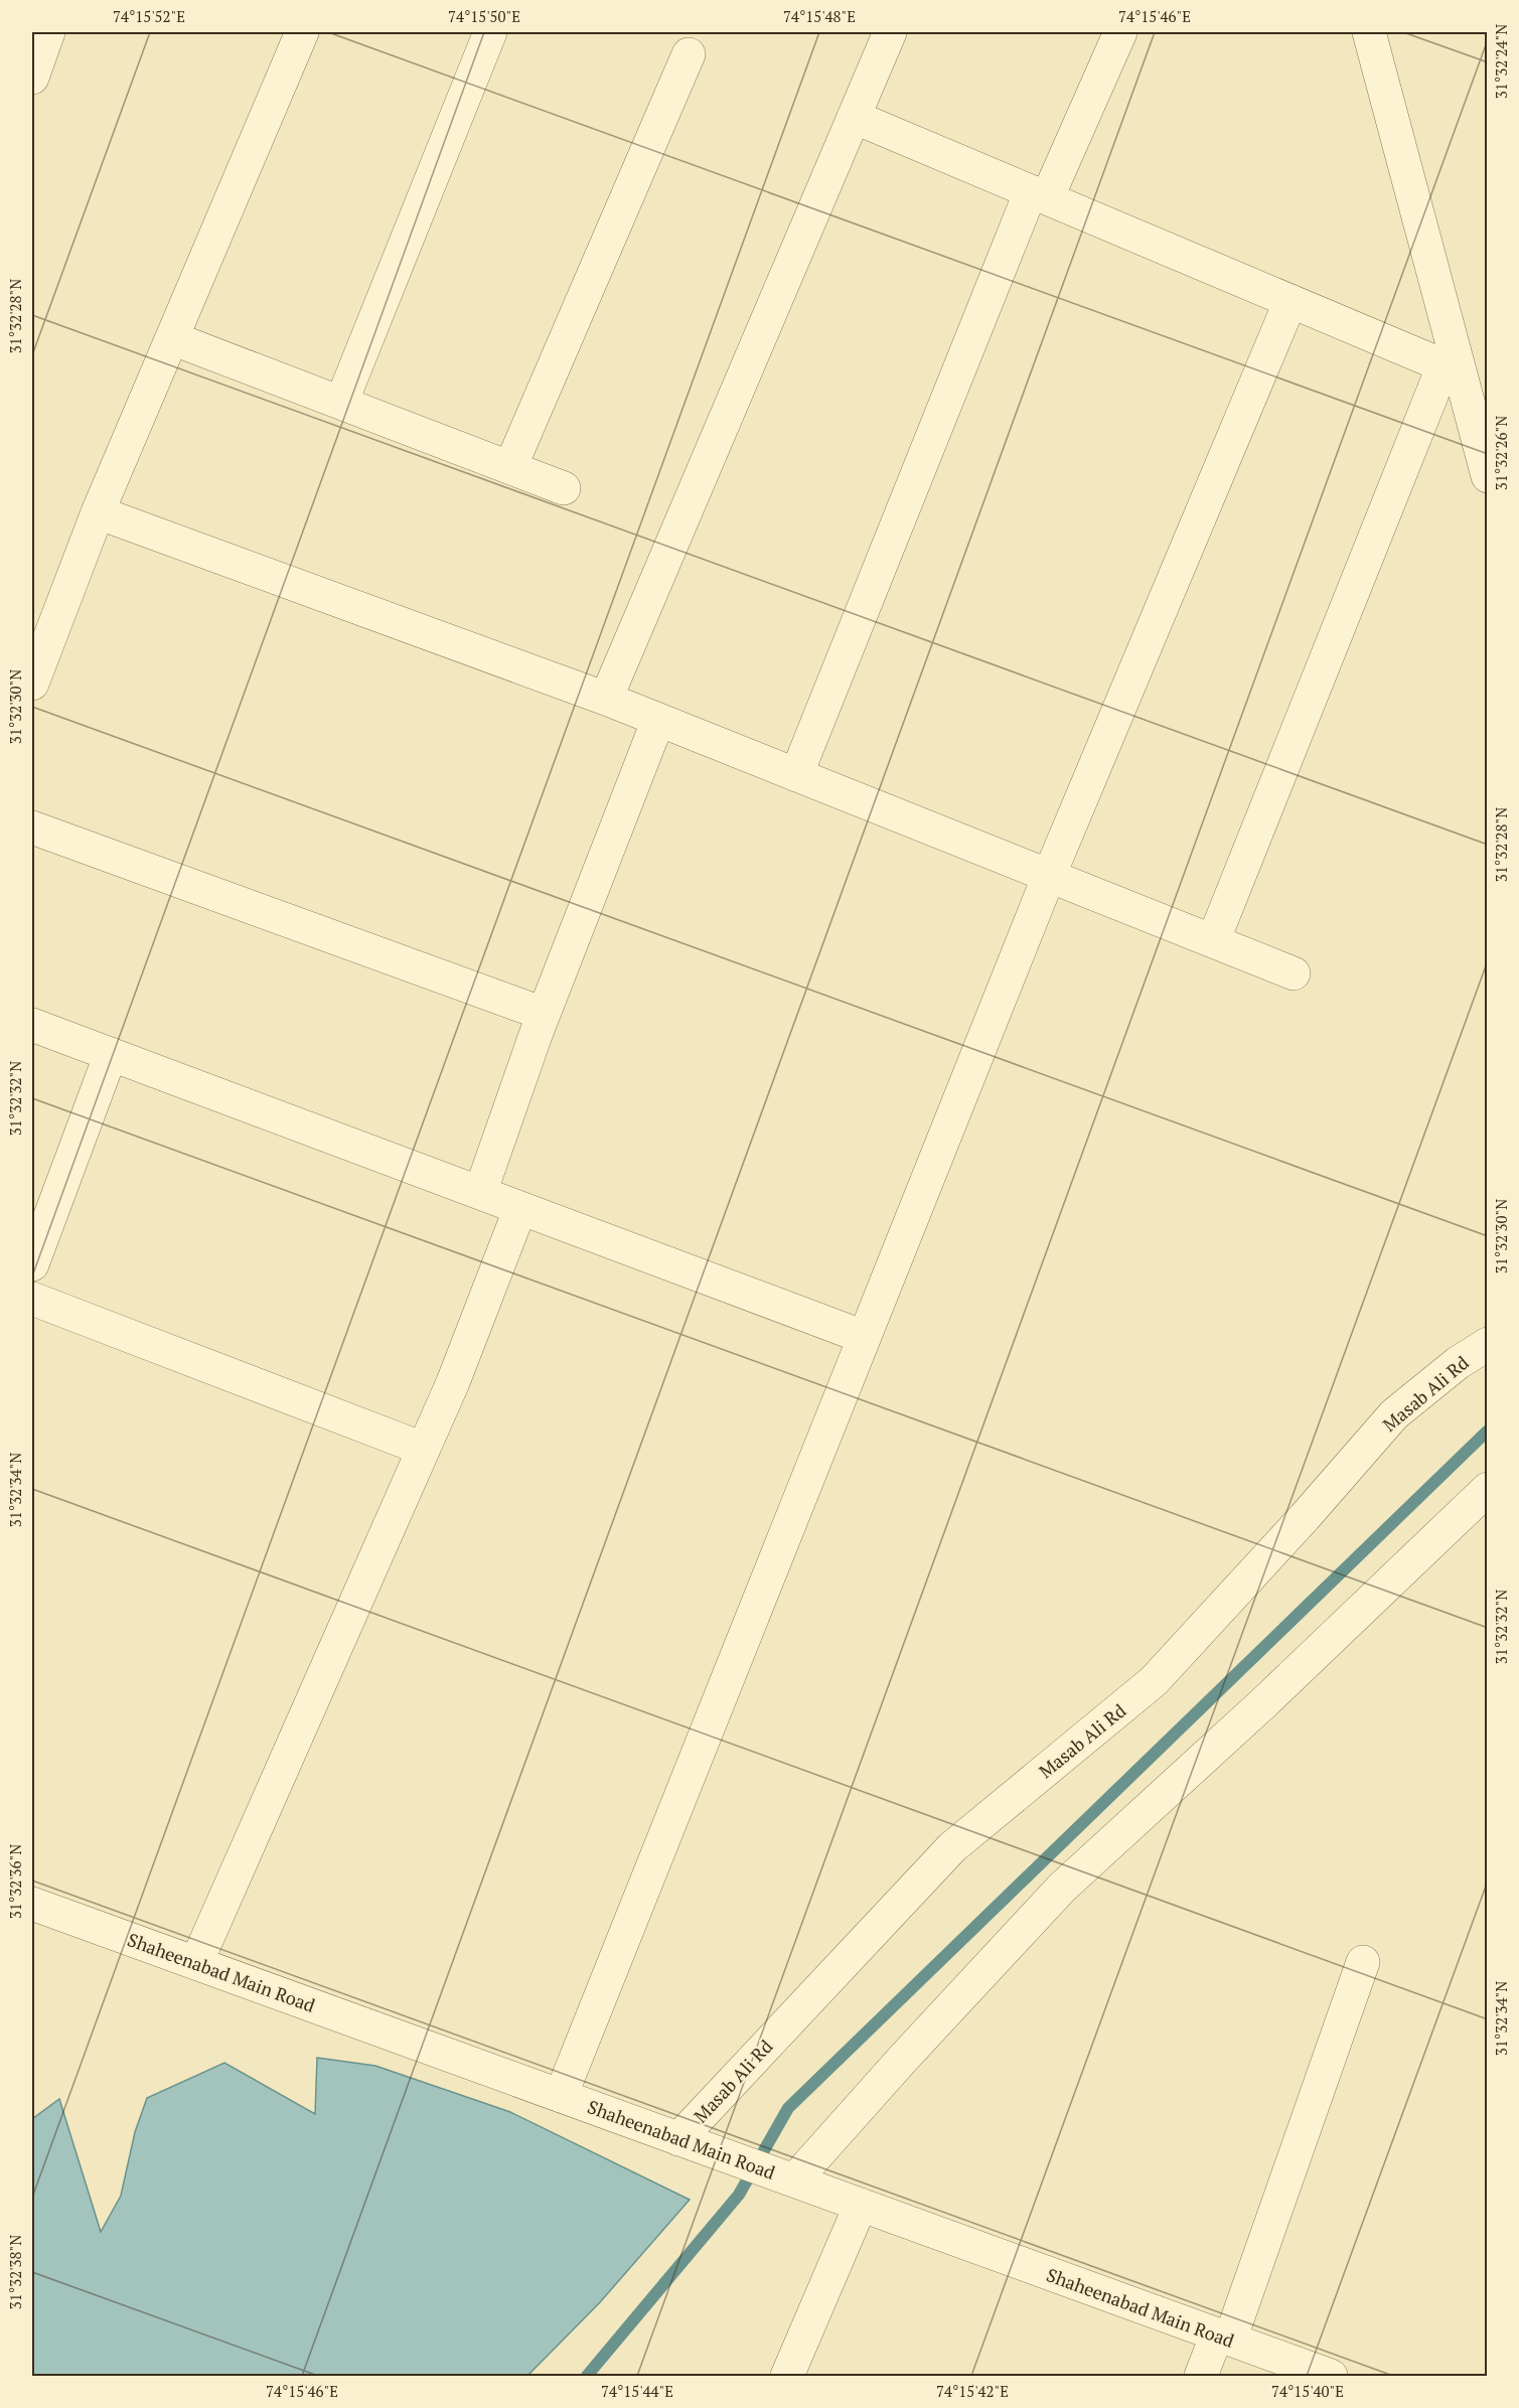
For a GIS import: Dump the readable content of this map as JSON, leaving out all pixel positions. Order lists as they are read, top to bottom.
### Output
{
  "streets": {
    "street": ["Masab Ali Rd", "Shaheenabad Main Road"]
  },
  "crossings": [
    ["Masab Ali Rd", "Shaheenabad Main Road"]
  ],
  "coordinates": [
    "74°15'52\"E",
    "74°15'50\"E",
    "74°15'48\"E",
    "74°15'46\"E",
    "31°32'24\"N",
    "31°32'28\"N",
    "31°32'26\"N",
    "31°32'30\"N",
    "31°32'32\"N",
    "31°32'34\"N",
    "31°32'36\"N",
    "31°32'38\"N",
    "74°15'44\"E",
    "74°15'42\"E",
    "74°15'40\"E"
  ]
}
